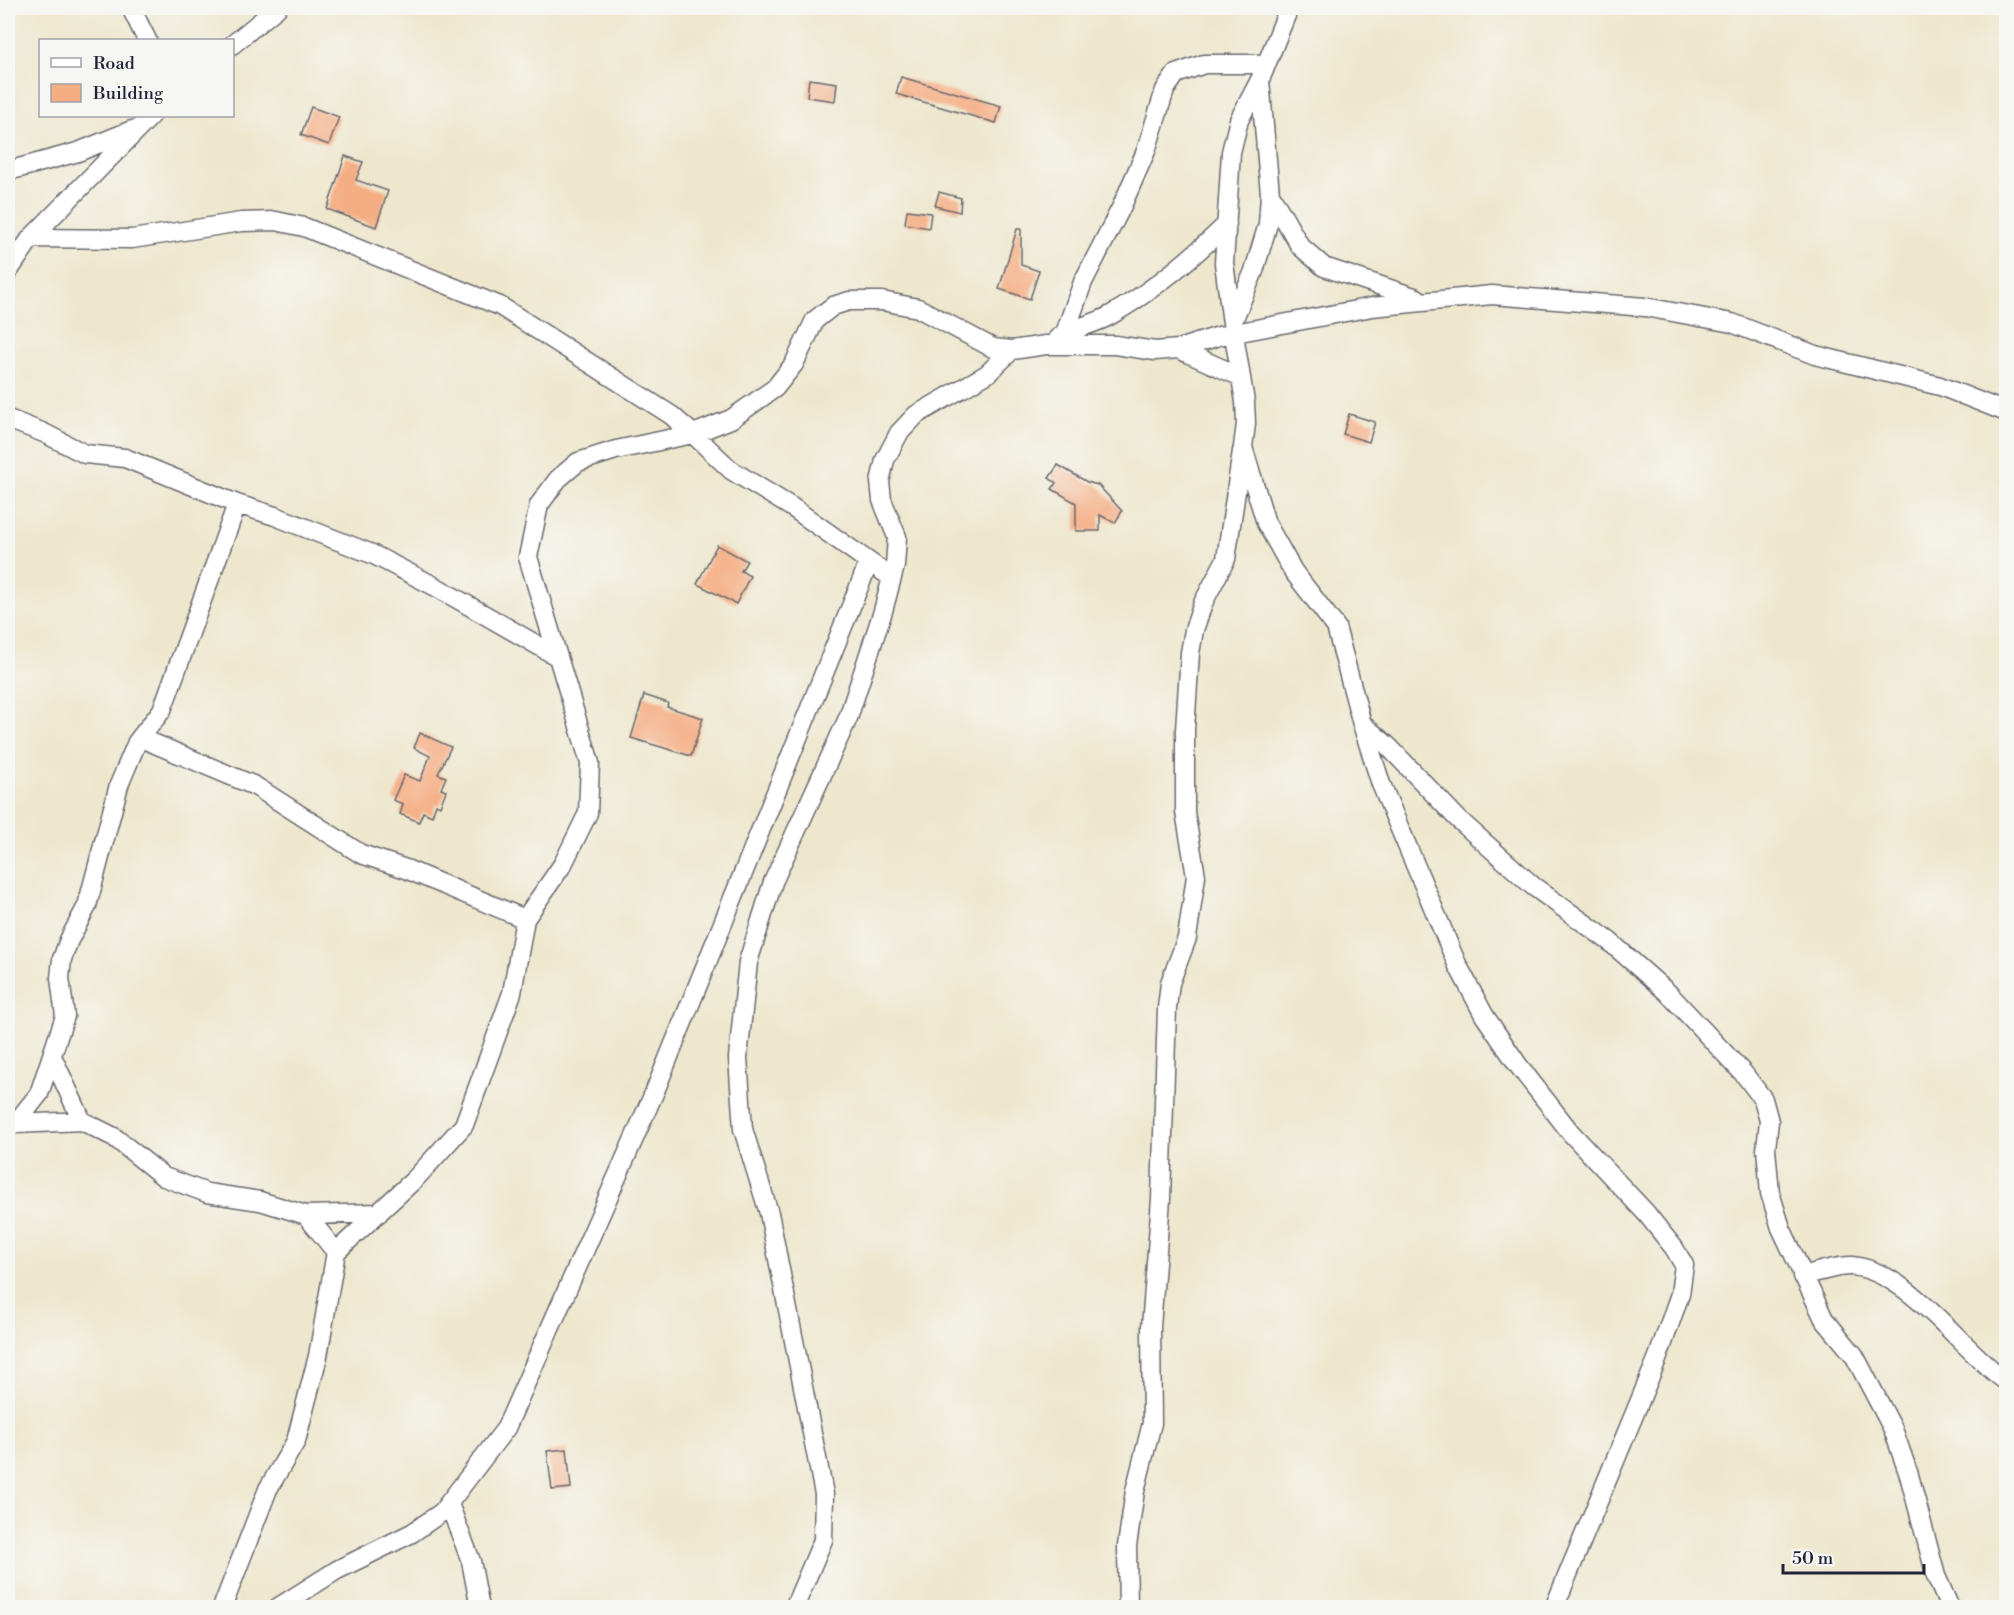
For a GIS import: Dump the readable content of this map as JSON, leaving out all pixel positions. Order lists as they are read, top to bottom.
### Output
{
  "legend": ["Road", "Building"],
  "scale_bar": "50 m"
}
